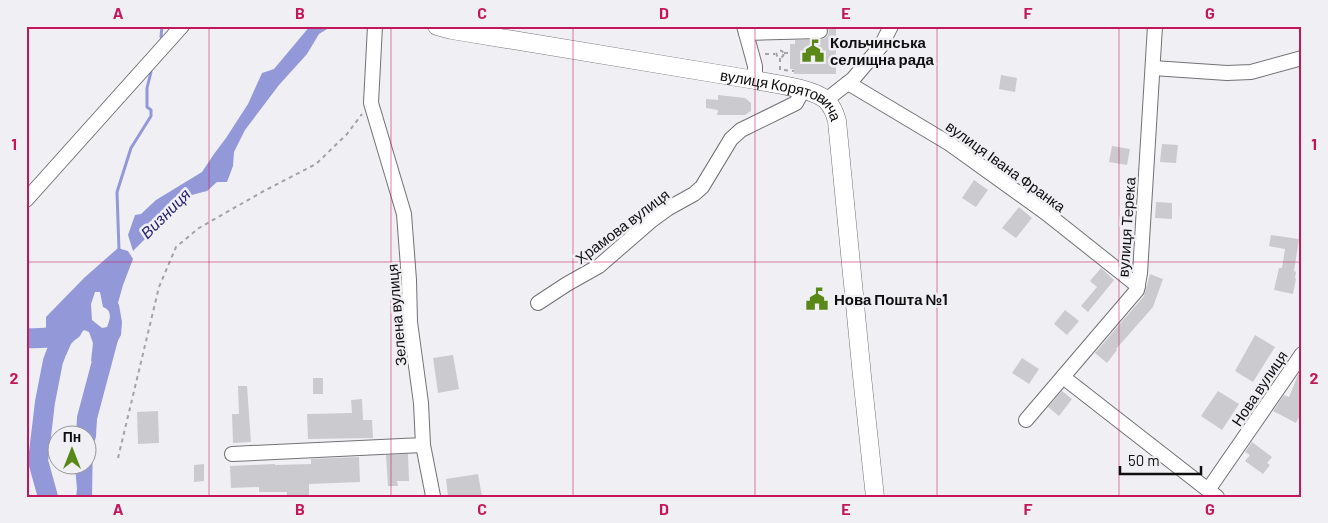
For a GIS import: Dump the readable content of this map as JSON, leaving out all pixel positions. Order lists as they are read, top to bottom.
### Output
{
  "streets": {
    "main road": ["вулиця Корятовича"],
    "street": [
      "вулиця Івана Франка",
      "Храмова вулиця",
      "вулиця Терека",
      "Зелена вулиця",
      "Нова вулиця"
    ]
  },
  "crossings": [
    ["вулиця Корятовича", "Храмова вулиця"],
    ["вулиця Івана Франка", "вулиця Терека"]
  ],
  "water": ["Визниця"],
  "places": {
    "public building": ["Кольчинська селищна рада", "Нова Пошта №1"]
  },
  "scale_bar": "50 m",
  "north": "top",
  "grid": {
    "columns": [
      "A",
      "B",
      "C",
      "D",
      "E",
      "F",
      "G"
    ],
    "rows": ["1", "2"]
  }
}
